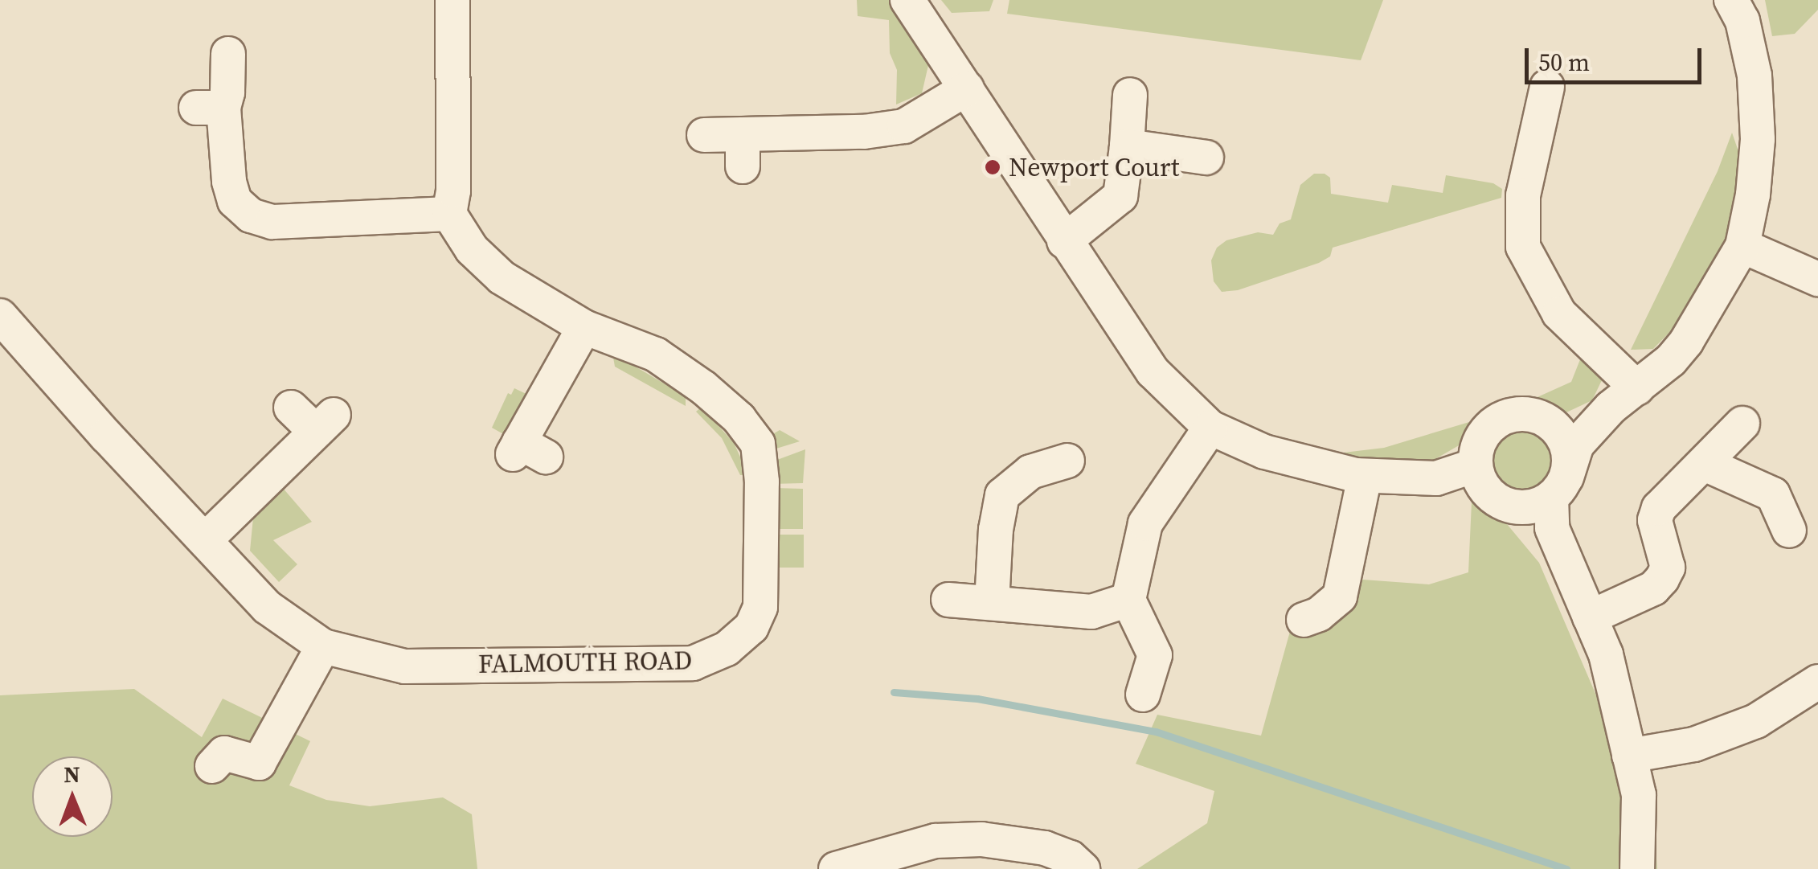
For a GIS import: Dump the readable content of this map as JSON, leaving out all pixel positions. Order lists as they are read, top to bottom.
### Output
{
  "streets": {
    "street": ["FALMOUTH ROAD"]
  },
  "places": ["Newport Court"],
  "scale_bar": "50 m",
  "north": "top"
}
